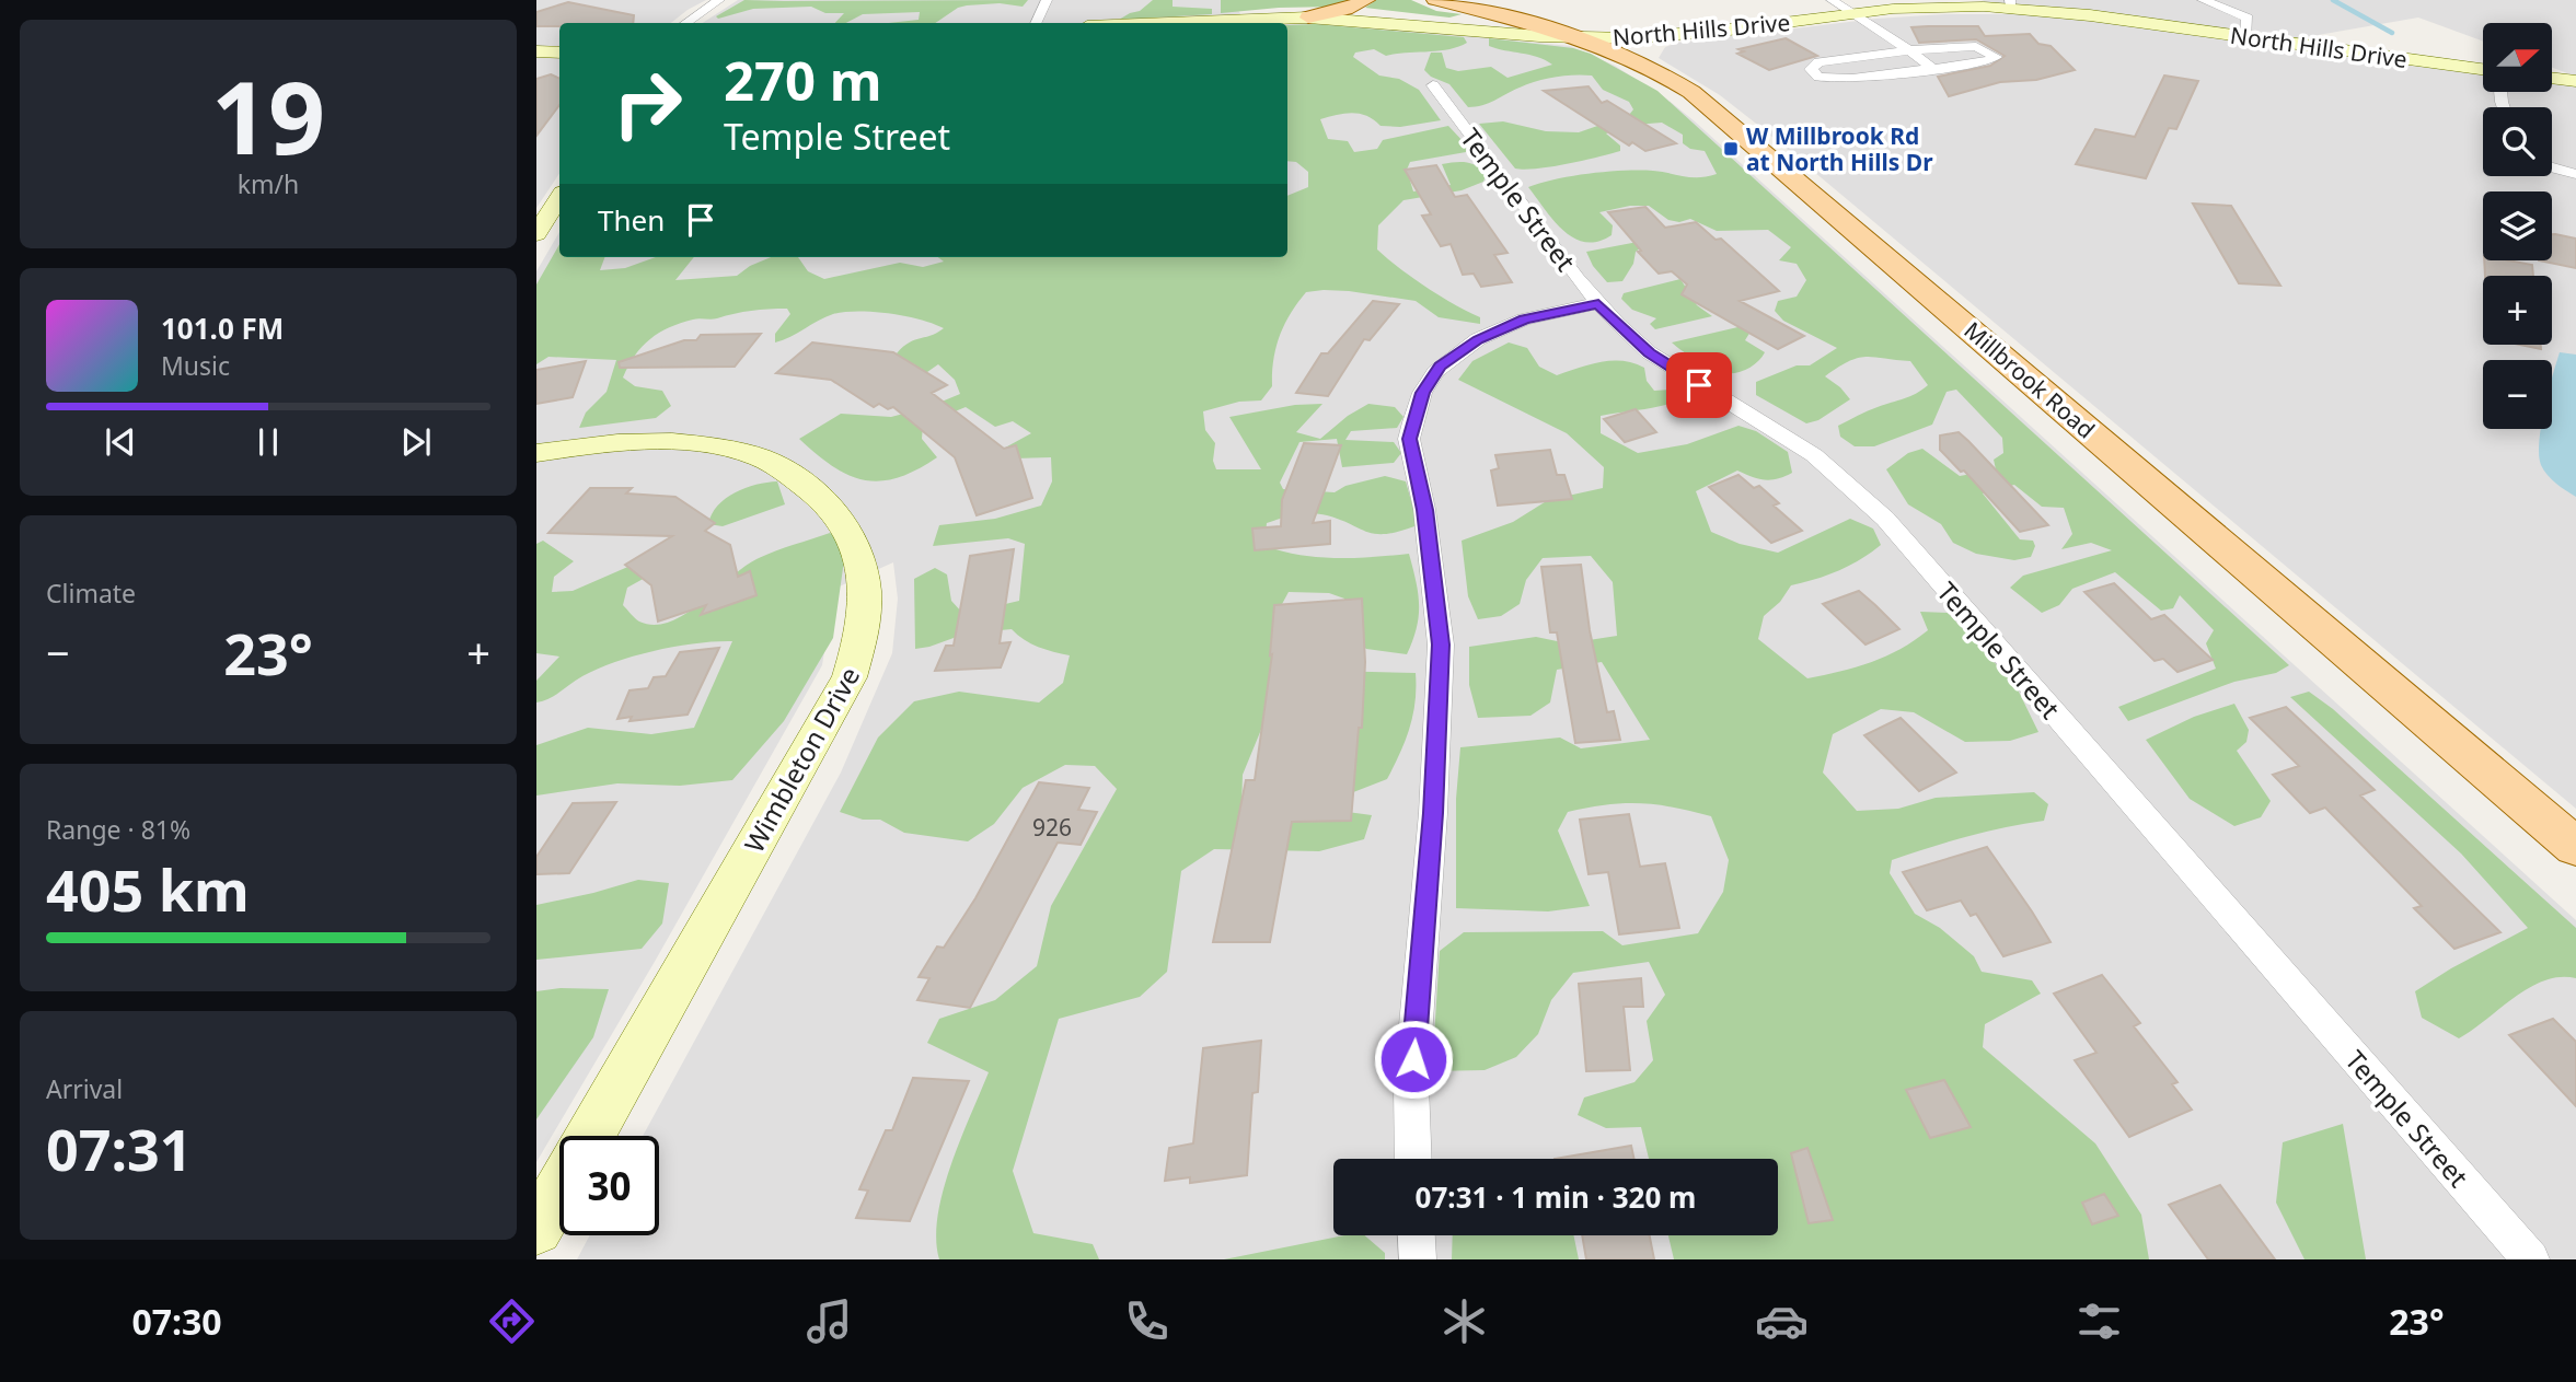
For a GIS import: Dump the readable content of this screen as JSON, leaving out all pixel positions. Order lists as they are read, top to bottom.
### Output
{
  "streets": {
    "main road": ["North Hills Drive", "Millbrook Road", "Wimbleton Drive"],
    "street": ["Temple Street"]
  },
  "crossings": [
    ["North Hills Drive", "Millbrook Road"]
  ],
  "places": {
    "transit": ["W Millbrook Rd at North Hills Dr"]
  },
  "house_numbers": ["926"],
  "north": "right",
  "page": {
    "tile": [
      ["19", "km/h"],
      "Climate",
      ["Range · 81%", "405 km"],
      ["Arrival", "07:31"]
    ],
    "map_buttons": ["+", "−"],
    "turn": ["270 m", "Temple Street"],
    "then": "Then",
    "song": ["101.0 FM", "Music"],
    "heat": ["−", "23°", "+"],
    "limit": "30",
    "trip": "07:31 · 1 min · 320 m",
    "tabs": ["07:30", "23°"]
  }
}
